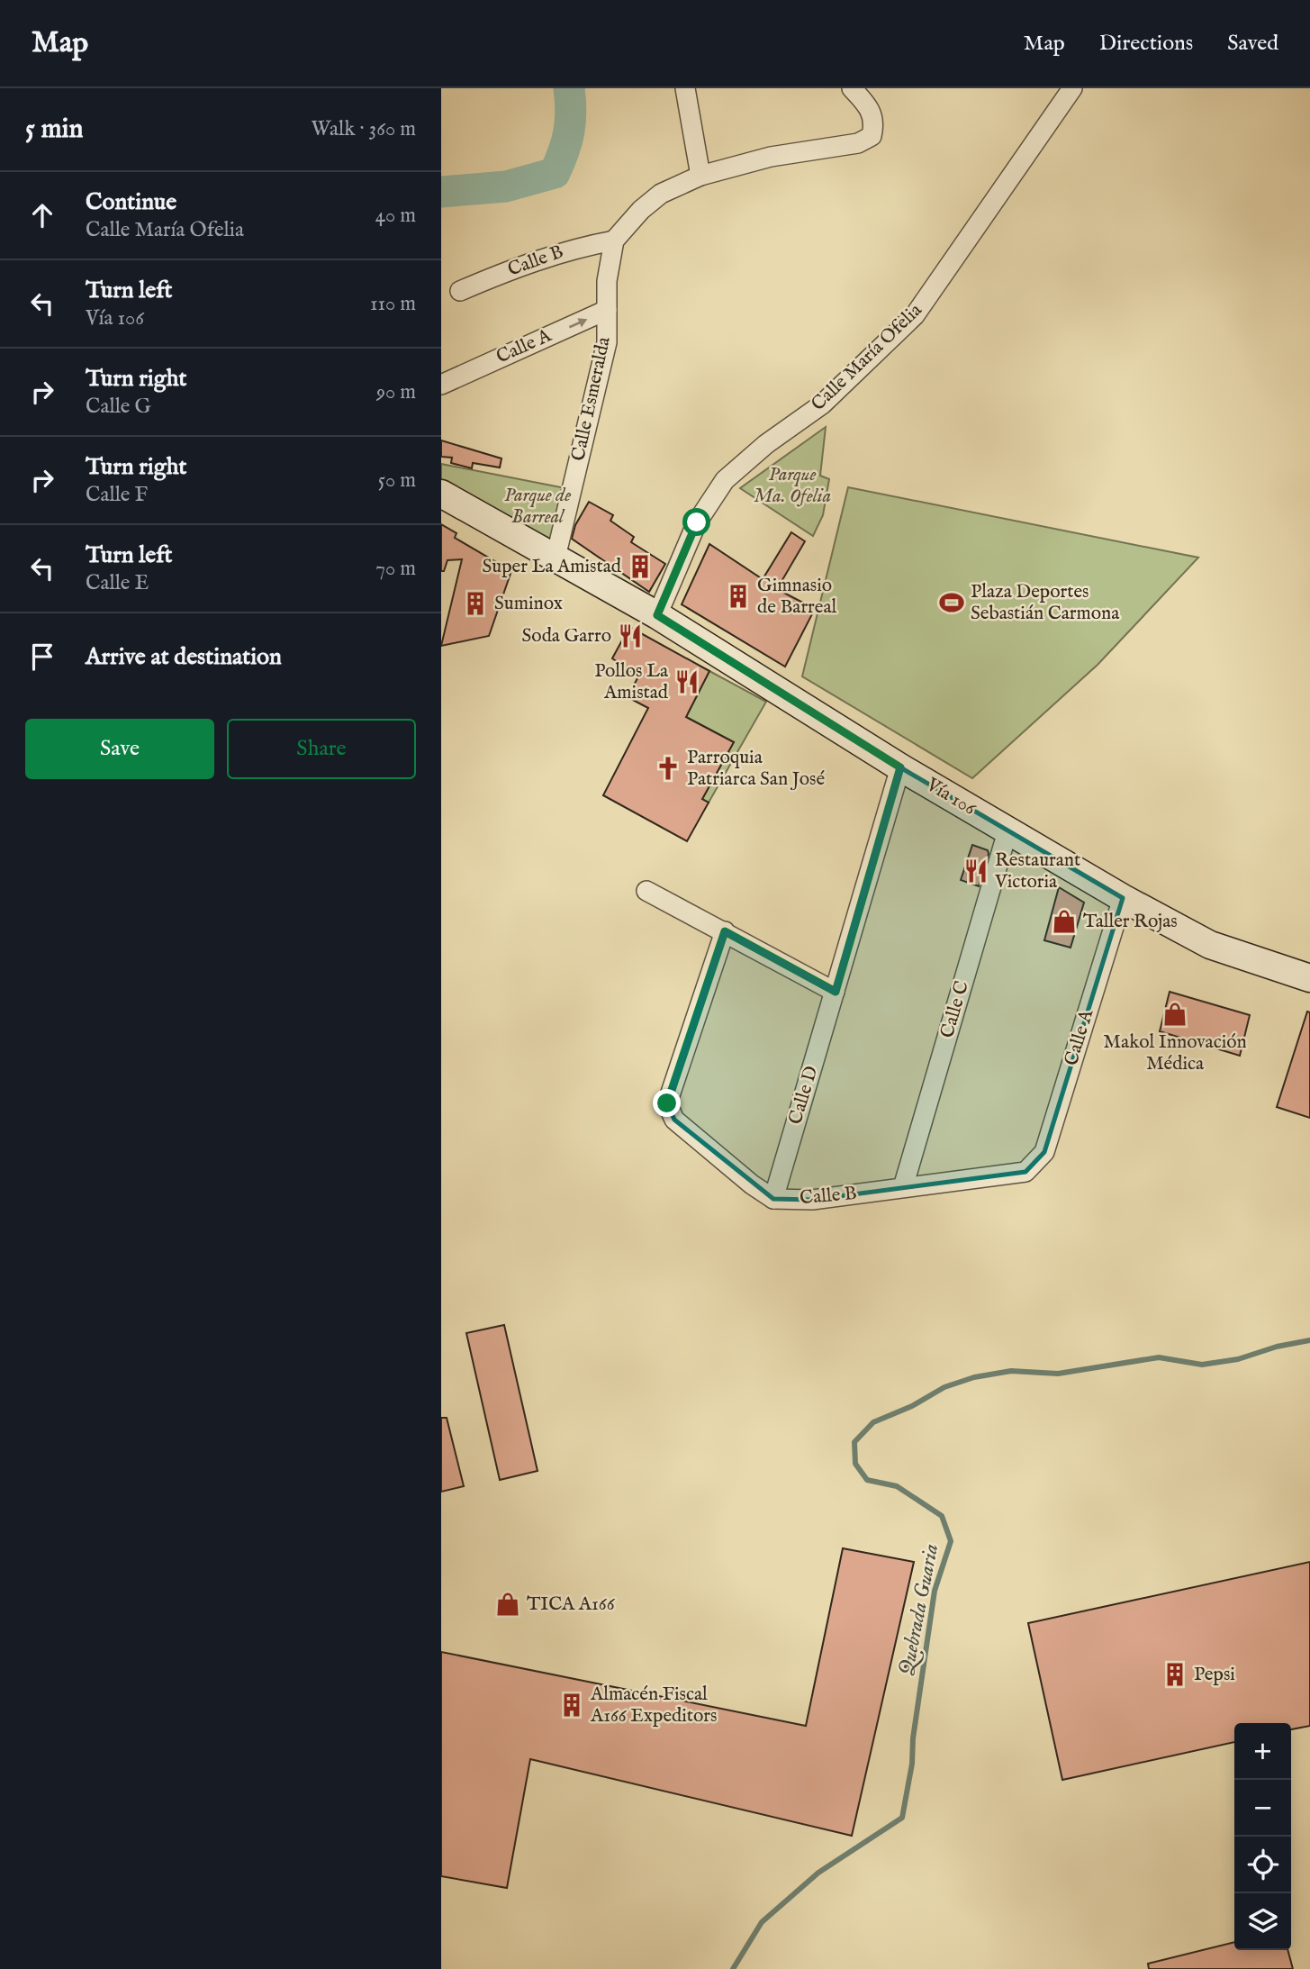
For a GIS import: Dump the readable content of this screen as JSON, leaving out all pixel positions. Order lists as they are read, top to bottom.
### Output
{
  "streets": {
    "main road": ["Vía 106"],
    "street": [
      "Calle B",
      "Calle A",
      "Calle María Ofelia",
      "Calle Esmeralda",
      "Calle C",
      "Calle D"
    ]
  },
  "crossings": [
    ["Calle B", "Calle A"],
    ["Calle B", "Calle Esmeralda"],
    ["Calle B", "Calle C"],
    ["Calle B", "Calle D"],
    ["Calle A", "Calle Esmeralda"],
    ["Calle A", "Vía 106"],
    ["Calle María Ofelia", "Vía 106"],
    ["Calle Esmeralda", "Vía 106"],
    ["Vía 106", "Calle C"],
    ["Vía 106", "Calle D"]
  ],
  "one_way": ["Calle A"],
  "water": ["Quebrada Guaria"],
  "parks": ["Parque Ma. Ofelia", "Parque de Barreal"],
  "places": {
    "building": [
      "Super La Amistad",
      "Gimnasio de Barreal",
      "Suminox",
      "Pepsi",
      "Almacén Fiscal A166 Expeditors"
    ],
    "sports": ["Plaza Deportes Sebastián Carmona"],
    "restaurant": ["Soda Garro", "Pollos La Amistad", "Restaurant Victoria"],
    "church": ["Parroquia Patriarca San José"],
    "shop": ["Taller Rojas", "Makol Innovación Médica", "TICA A166"]
  },
  "page": {
    "header": "Map",
    "nav": ["Map", "Directions", "Saved"],
    "heading": ["5 min", "Walk · 360 m"],
    "list": [
      ["Continue", "Calle María Ofelia", "40 m"],
      ["Turn left", "Vía 106", "110 m"],
      ["Turn right", "Calle G", "90 m"],
      ["Turn right", "Calle F", "50 m"],
      ["Turn left", "Calle E", "70 m"],
      "Arrive at destination"
    ],
    "buttons": ["Save", "Share"],
    "map_buttons": ["+", "−"]
  }
}
